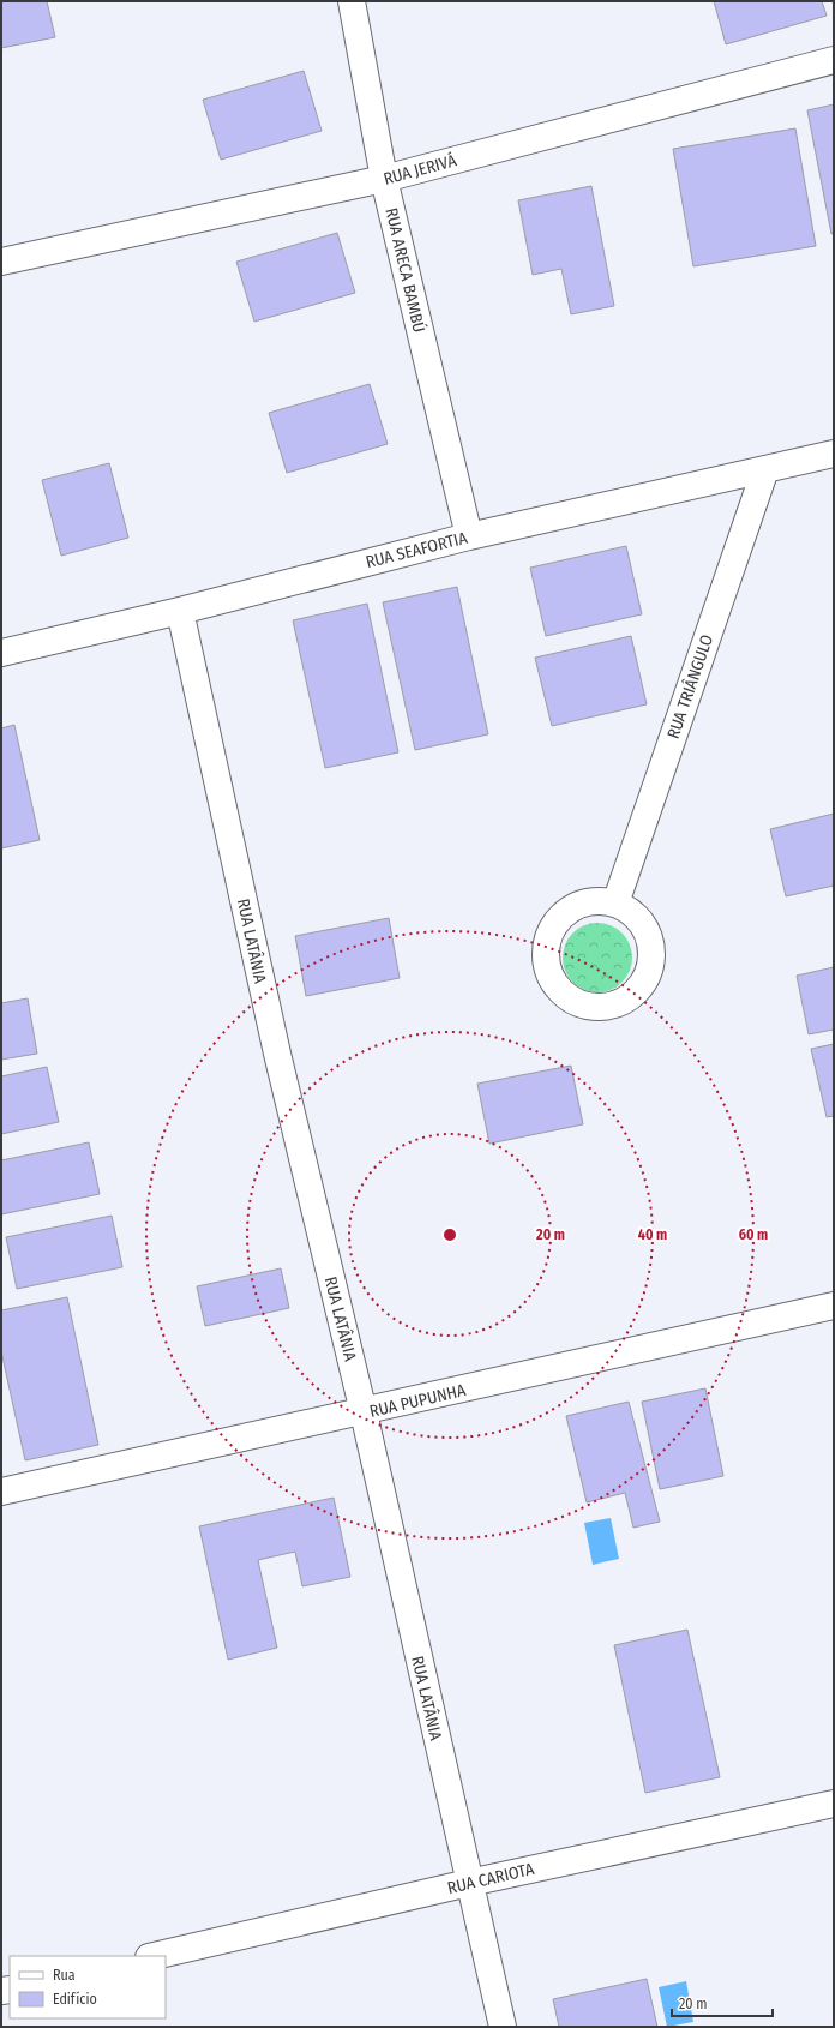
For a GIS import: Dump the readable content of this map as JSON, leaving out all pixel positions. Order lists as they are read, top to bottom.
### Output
{
  "streets": {
    "street": [
      "RUA JERIVÁ",
      "RUA ARECA BAMBÚ",
      "RUA SEAFORTIA",
      "RUA TRIÂNGULO",
      "RUA LATÂNIA",
      "RUA PUPUNHA",
      "RUA CARIOTA"
    ]
  },
  "crossings": [
    ["RUA JERIVÁ", "RUA ARECA BAMBÚ"],
    ["RUA ARECA BAMBÚ", "RUA SEAFORTIA"],
    ["RUA SEAFORTIA", "RUA TRIÂNGULO"],
    ["RUA SEAFORTIA", "RUA LATÂNIA"],
    ["RUA LATÂNIA", "RUA PUPUNHA"],
    ["RUA LATÂNIA", "RUA CARIOTA"]
  ],
  "legend": ["Rua", "Edifício"],
  "scale_bar": "20 m",
  "rings": ["20 m", "40 m", "60 m"]
}
